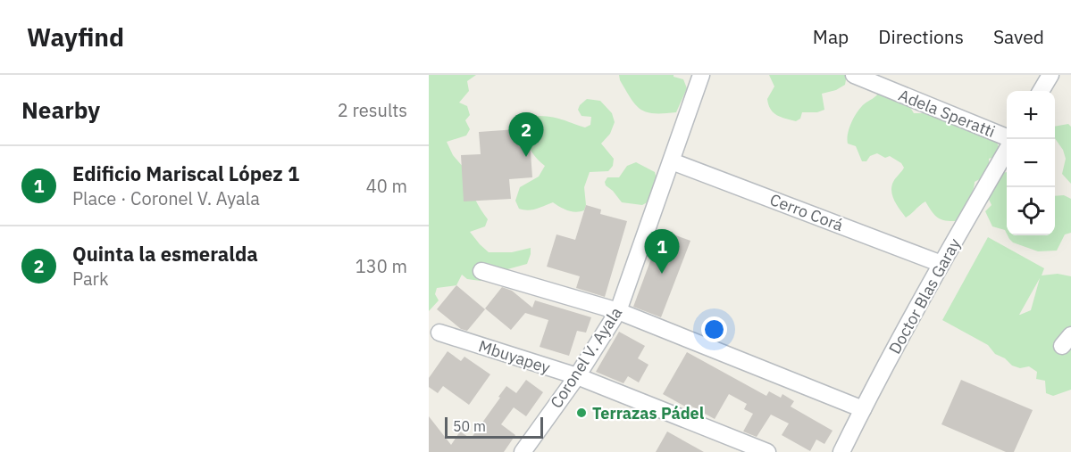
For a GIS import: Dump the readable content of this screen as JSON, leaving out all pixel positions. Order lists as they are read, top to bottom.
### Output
{
  "streets": {
    "street": [
      "Adela Speratti",
      "Cerro Corá",
      "Doctor Blas Garay",
      "Mbuyapey",
      "Coronel V. Ayala"
    ]
  },
  "crossings": [
    ["Cerro Corá", "Doctor Blas Garay"],
    ["Cerro Corá", "Coronel V. Ayala"],
    ["Mbuyapey", "Coronel V. Ayala"]
  ],
  "places": ["Terrazas Pádel"],
  "scale_bar": "50 m",
  "page": {
    "header": "Wayfind",
    "nav": ["Map", "Directions", "Saved"],
    "heading": ["Nearby", "2 results"],
    "map_buttons": ["+", "−"],
    "pins": ["2", "1"],
    "list": [
      {
        "mark": "1",
        "name": "Edificio Mariscal López 1",
        "note": "Place · Coronel V. Ayala",
        "value": "40 m"
      },
      {
        "mark": "2",
        "name": "Quinta la esmeralda",
        "note": "Park",
        "value": "130 m"
      }
    ],
    "scale": "50 m"
  }
}
